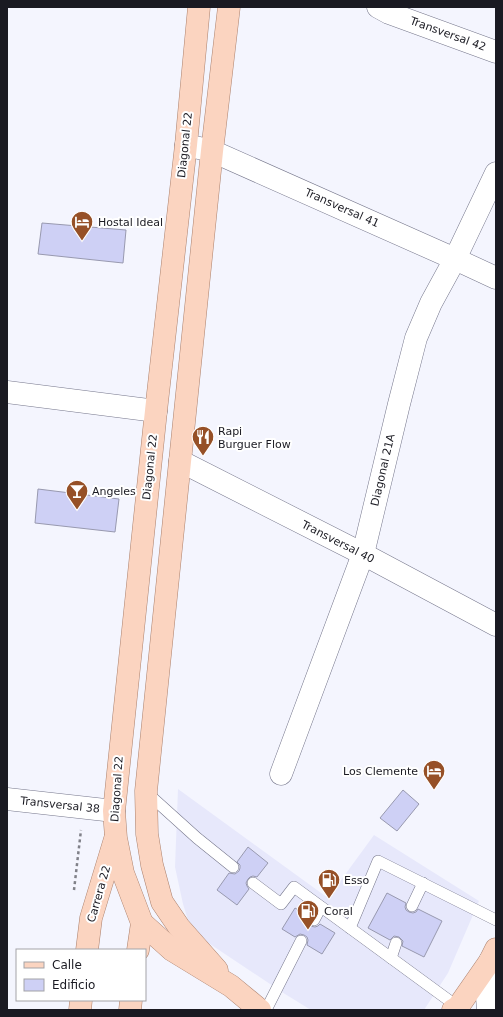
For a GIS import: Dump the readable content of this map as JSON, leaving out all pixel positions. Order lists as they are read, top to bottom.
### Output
{
  "streets": {
    "main road": ["Diagonal 22", "Carrera 22"],
    "street": [
      "Transversal 42",
      "Transversal 41",
      "Diagonal 21A",
      "Transversal 40",
      "Transversal 38"
    ]
  },
  "crossings": [
    ["Diagonal 22", "Transversal 41"],
    ["Diagonal 22", "Transversal 38"],
    ["Diagonal 22", "Carrera 22"],
    ["Transversal 41", "Diagonal 21A"],
    ["Diagonal 21A", "Transversal 40"]
  ],
  "places": {
    "hotel": ["Hostal Ideal", "Los Clemente"],
    "restaurant": ["Rapi Burguer Flow"],
    "bar": ["Angeles"],
    "fuel station": ["Esso", "Coral"]
  },
  "legend": ["Calle", "Edificio"]
}
